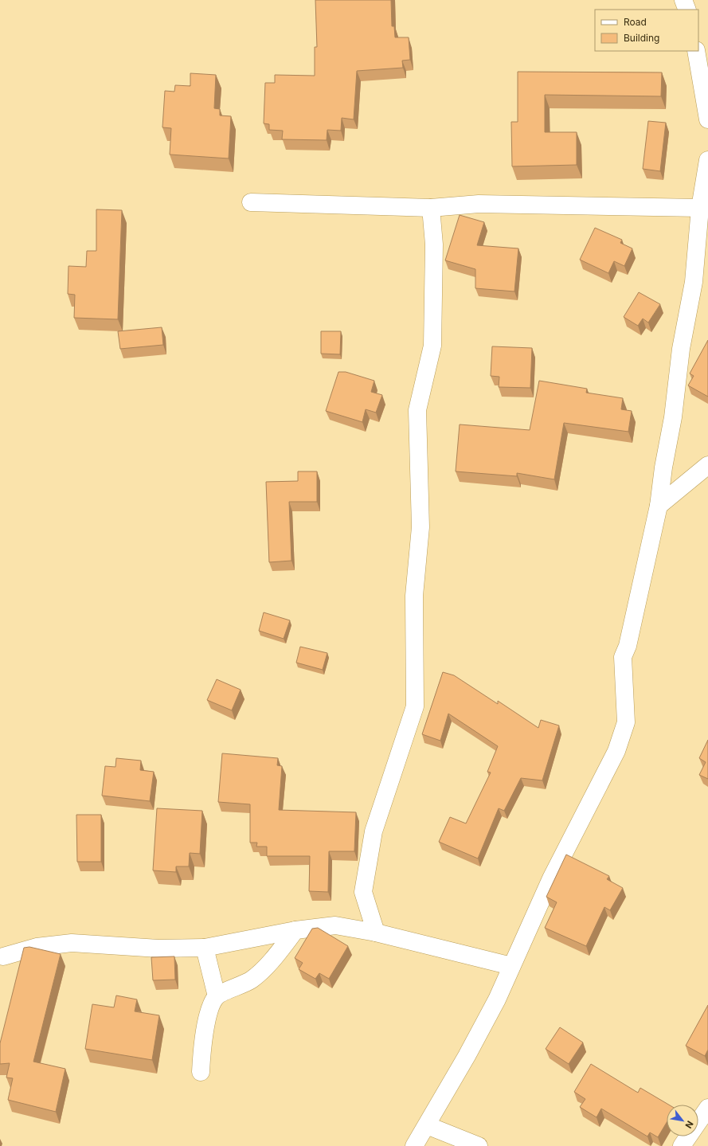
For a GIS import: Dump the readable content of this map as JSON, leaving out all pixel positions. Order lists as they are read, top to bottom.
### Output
{
  "legend": ["Road", "Building"],
  "north": "bottom right"
}
